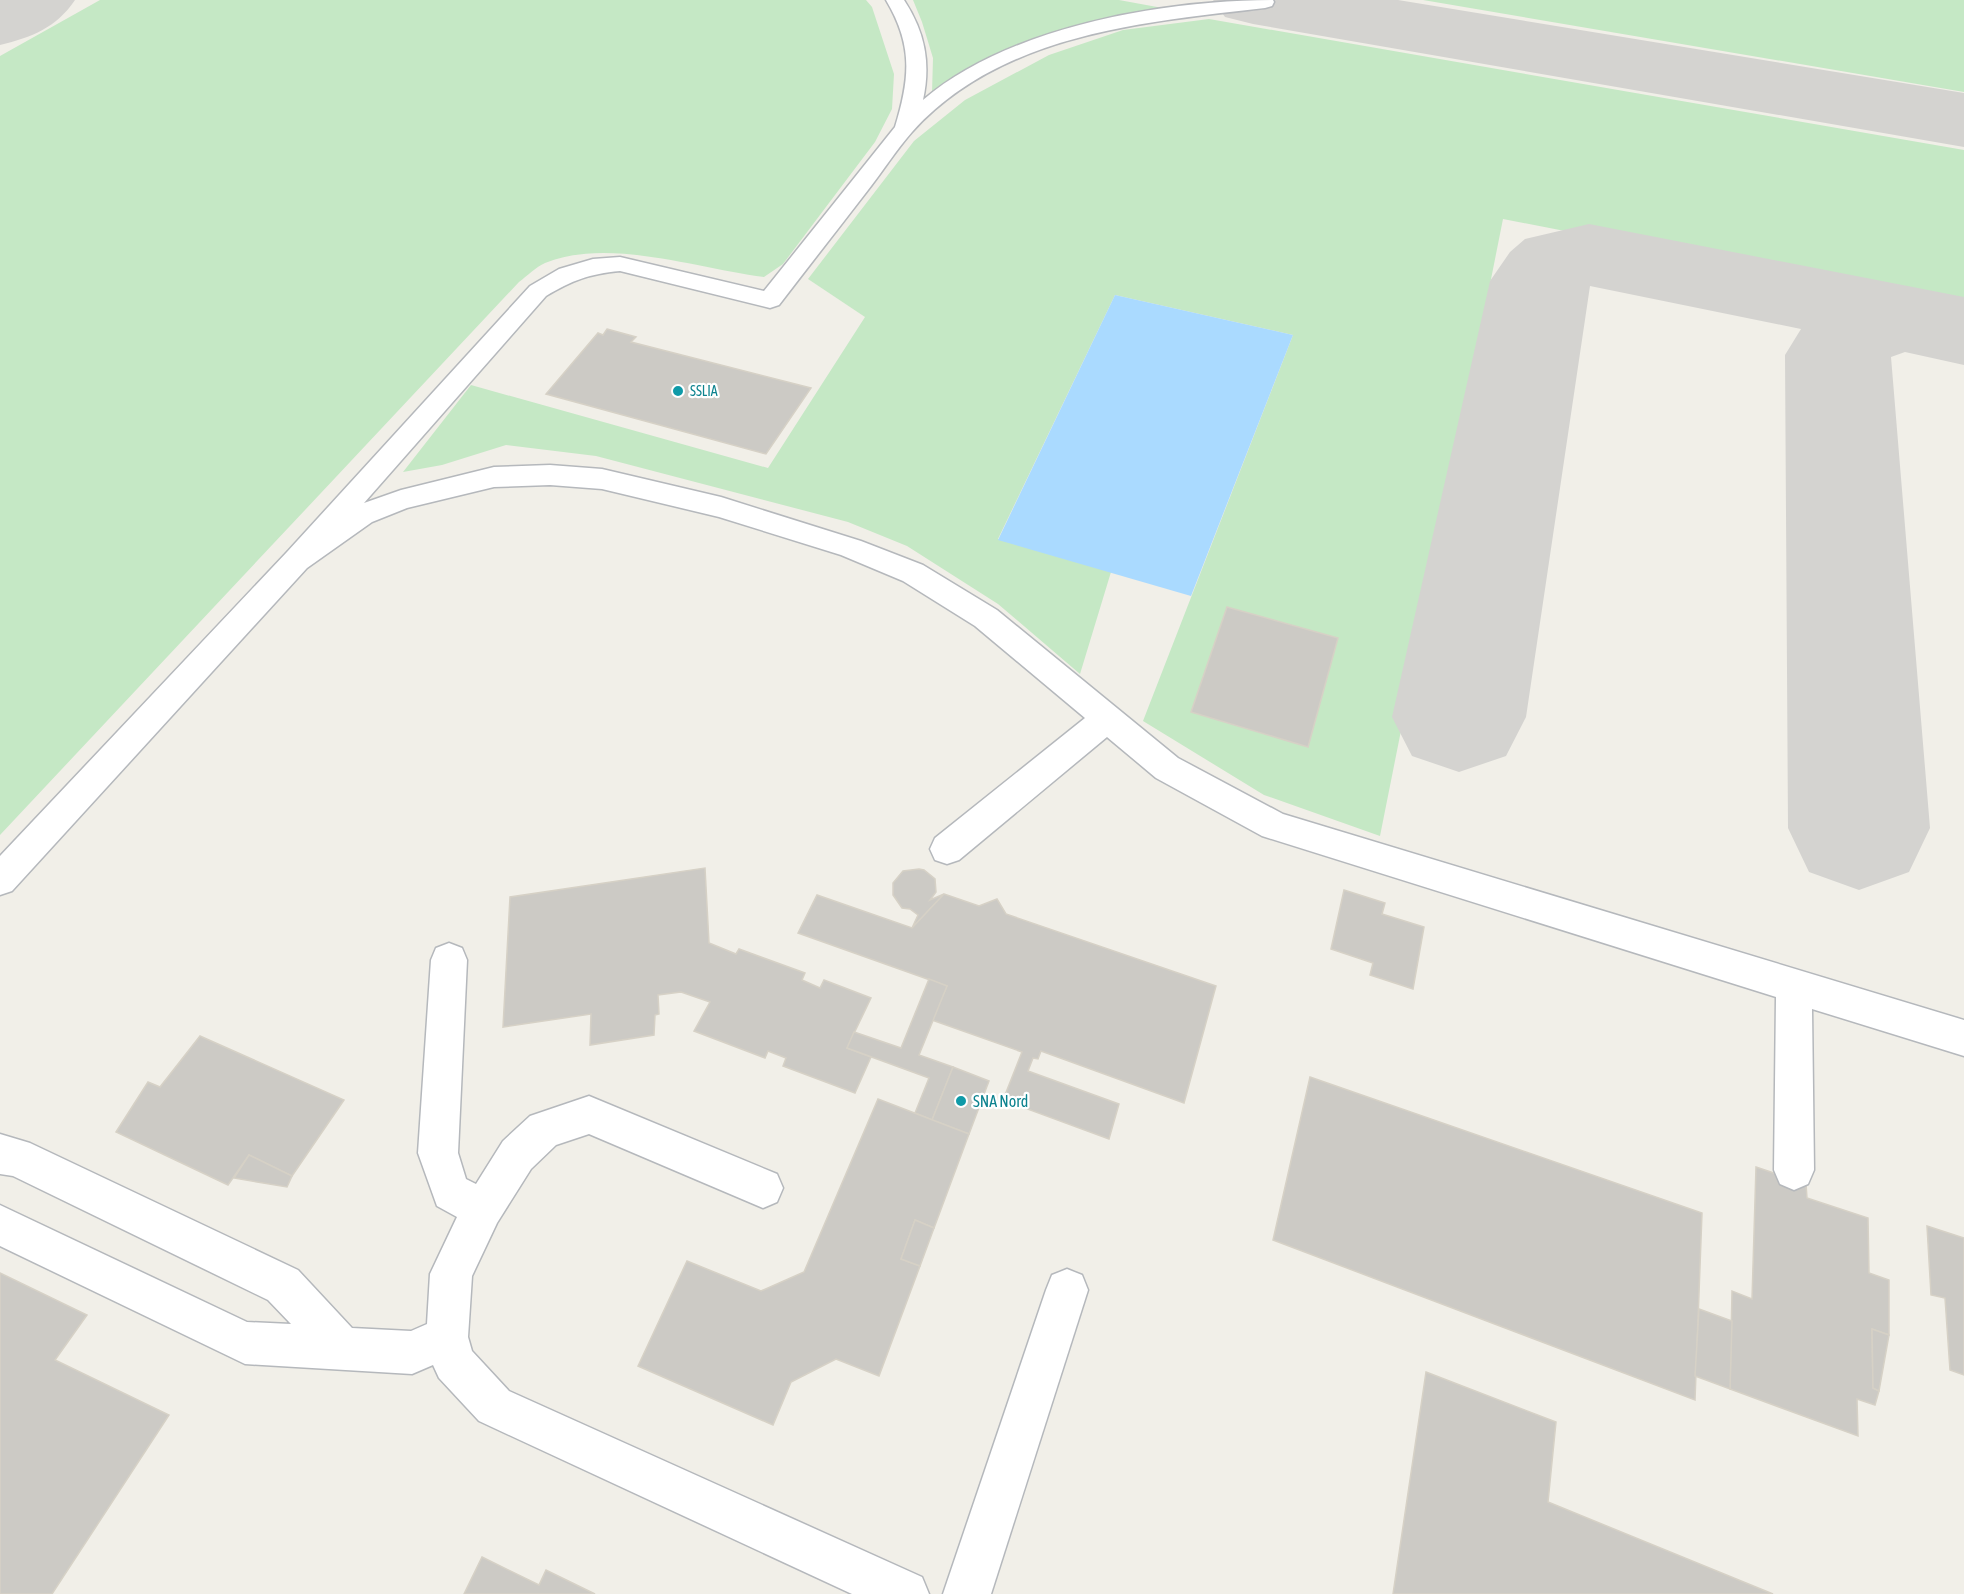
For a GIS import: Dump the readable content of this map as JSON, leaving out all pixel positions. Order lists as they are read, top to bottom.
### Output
{
  "places": ["SSLIA", "SNA Nord"]
}
